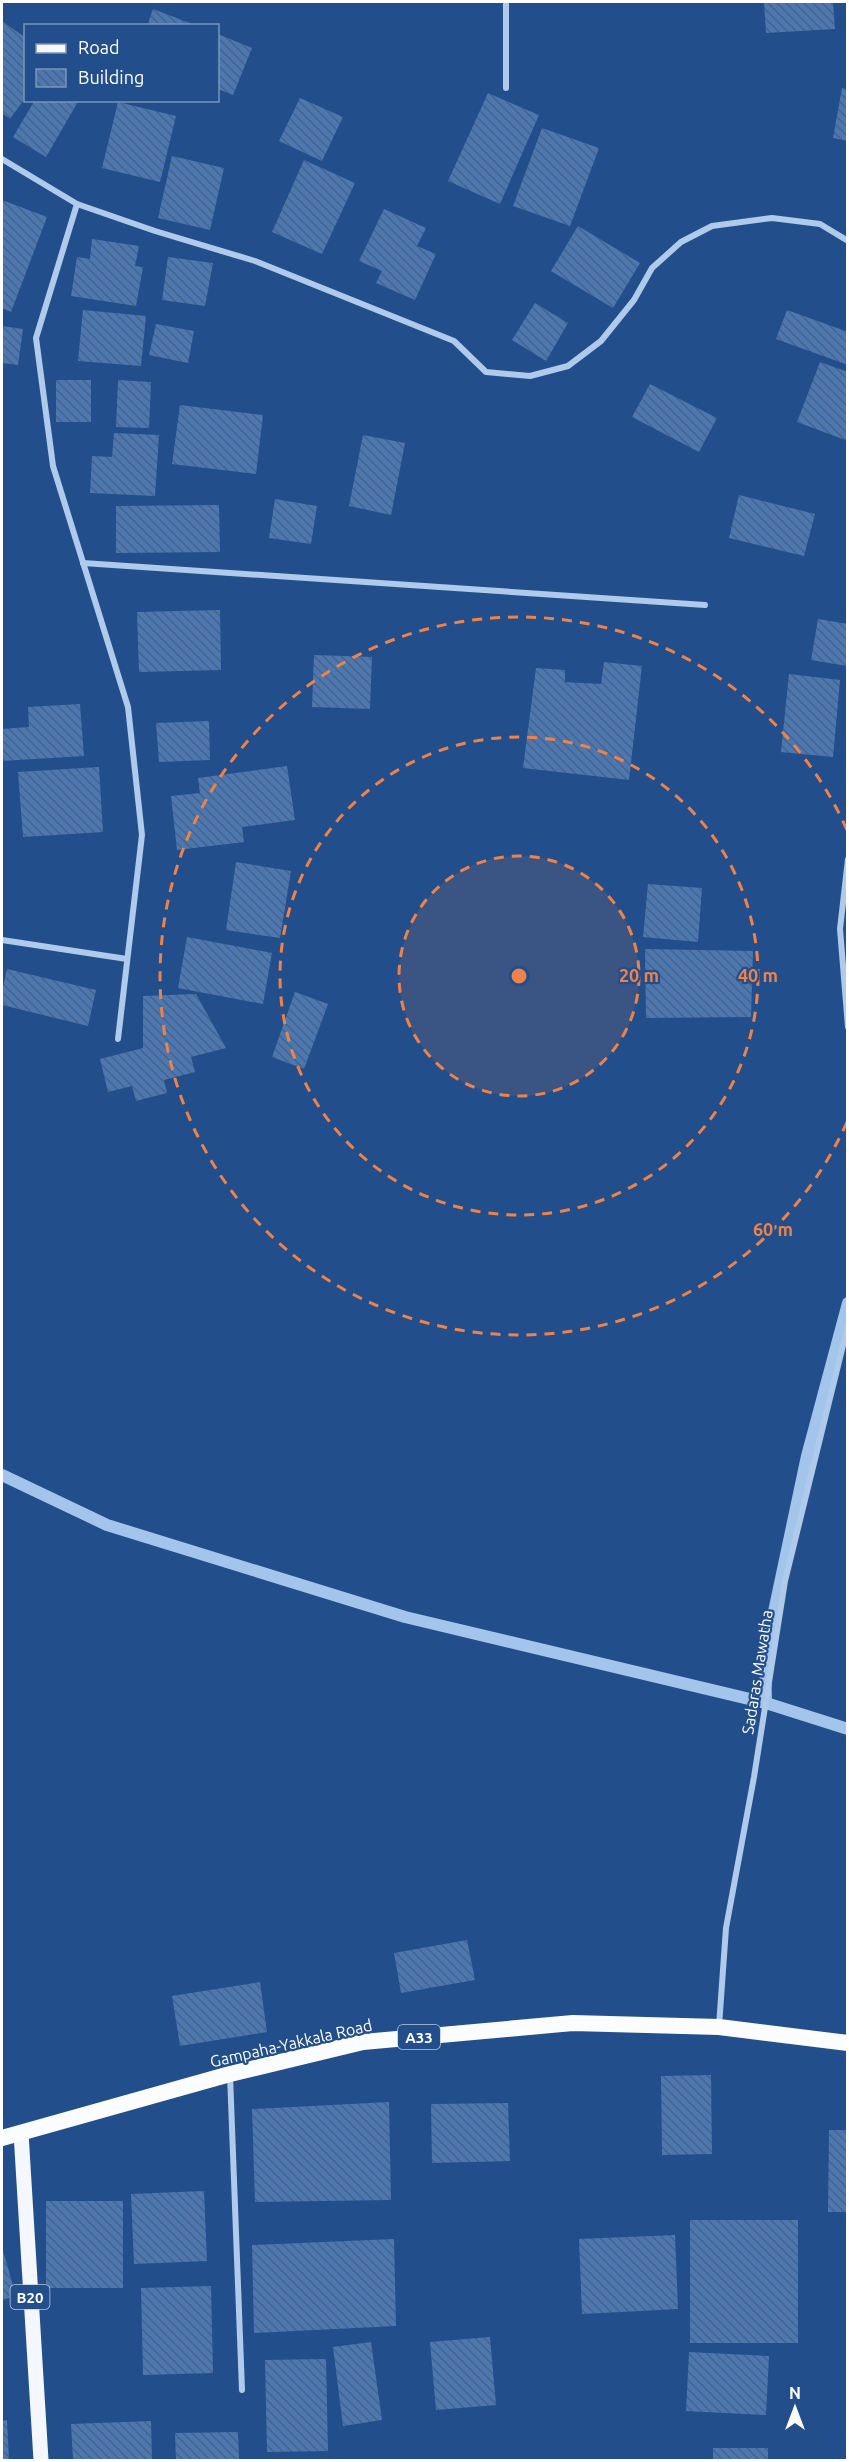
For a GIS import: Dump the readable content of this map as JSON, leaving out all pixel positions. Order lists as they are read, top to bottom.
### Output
{
  "streets": {
    "highway": ["A33", "Gampaha-Yakkala Road"],
    "main road": ["B20"],
    "street": ["Sadaras Mawatha"]
  },
  "crossings": [
    ["Sadaras Mawatha", "Gampaha-Yakkala Road"],
    ["Gampaha-Yakkala Road", "B20"]
  ],
  "legend": ["Road", "Building"],
  "north": "top",
  "rings": ["20 m", "40 m", "60 m"]
}
